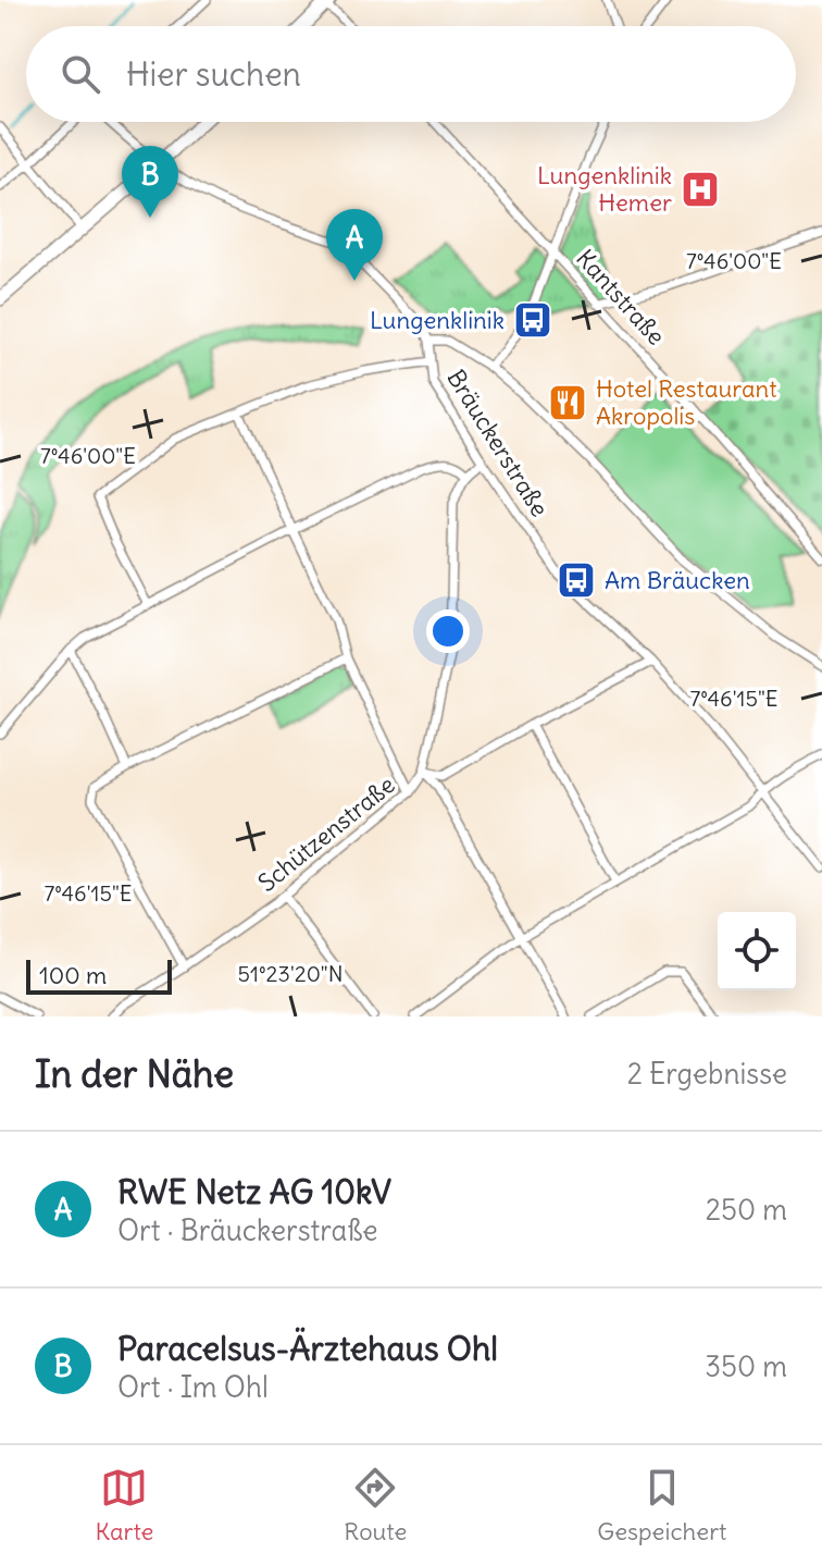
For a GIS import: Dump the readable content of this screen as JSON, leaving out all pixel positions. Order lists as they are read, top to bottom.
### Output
{
  "streets": {
    "street": ["Kantstraße", "Bräuckerstraße", "Schützenstraße"]
  },
  "places": {
    "hospital": ["Lungenklinik Hemer"],
    "bus stop": ["Lungenklinik", "Am Bräucken"],
    "restaurant": ["Hotel Restaurant Akropolis"]
  },
  "scale_bar": "100 m",
  "page": {
    "search": "Hier suchen",
    "pins": ["B", "A"],
    "scale": "100 m",
    "heading": ["In der Nähe", "2 Ergebnisse"],
    "list": [
      {
        "mark": "A",
        "name": "RWE Netz AG 10kV",
        "note": "Ort · Bräuckerstraße",
        "value": "250 m"
      },
      {
        "mark": "B",
        "name": "Paracelsus-Ärztehaus Ohl",
        "note": "Ort · Im Ohl",
        "value": "350 m"
      }
    ],
    "nav": ["Karte", "Route", "Gespeichert"]
  },
  "coordinates": ["7°46'00\"E", "7°46'15\"E", "51°23'20\"N"]
}
